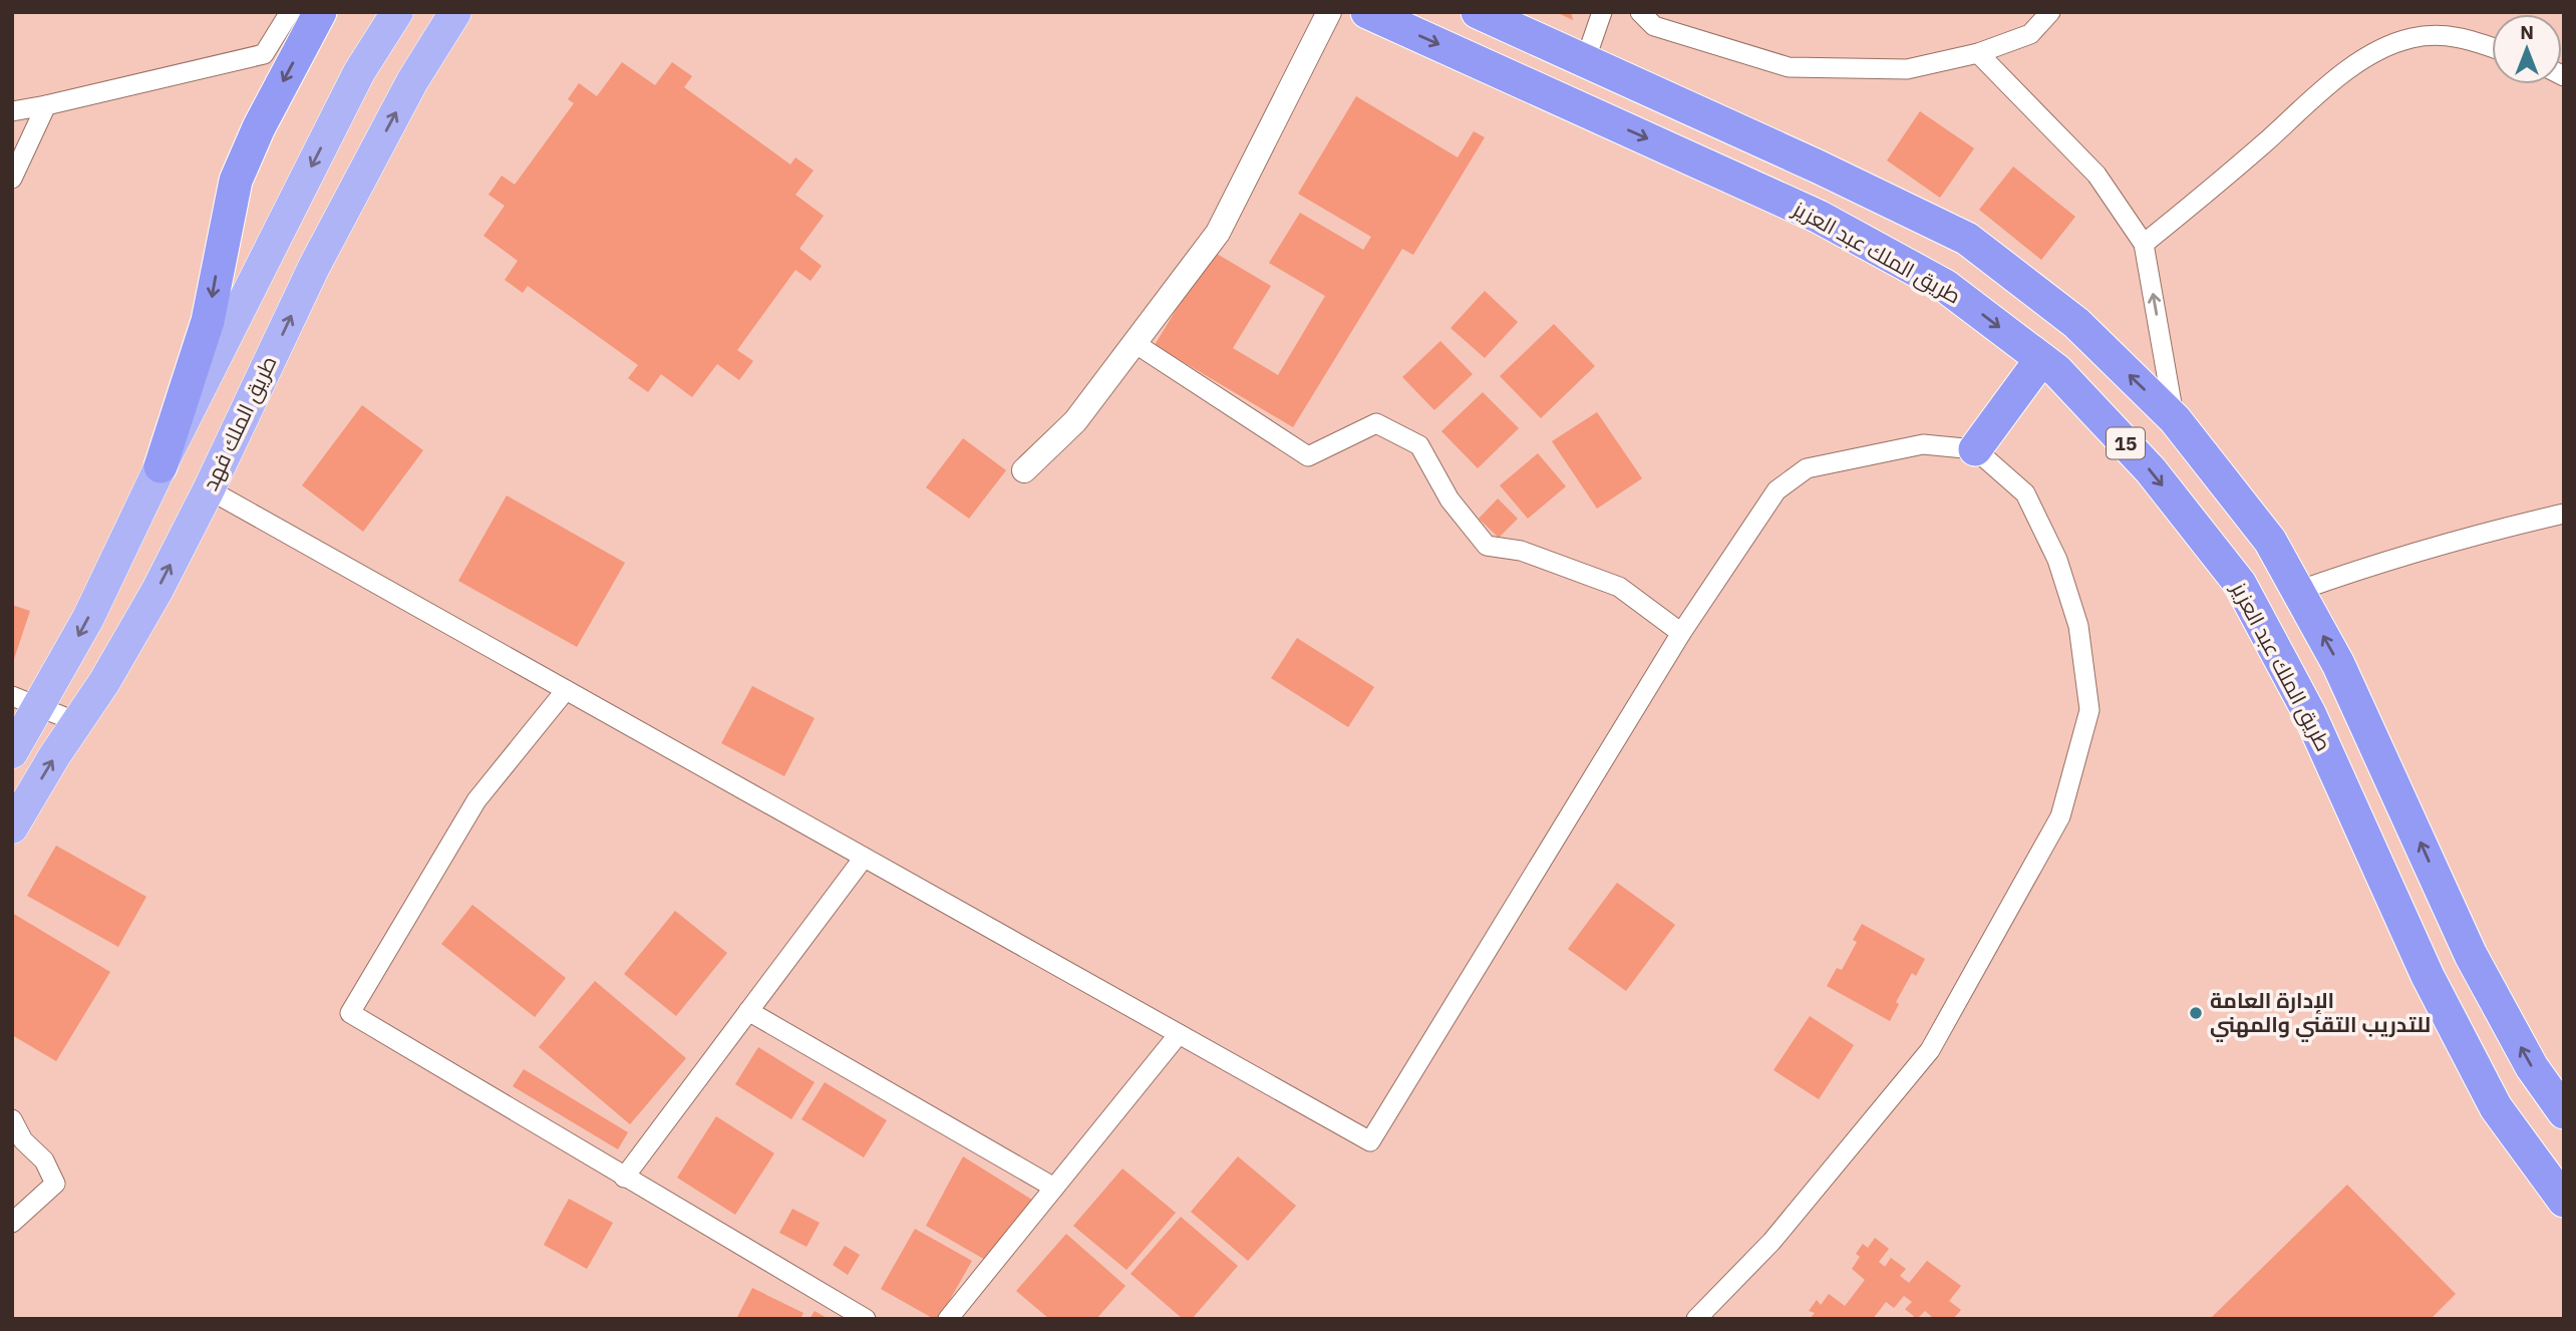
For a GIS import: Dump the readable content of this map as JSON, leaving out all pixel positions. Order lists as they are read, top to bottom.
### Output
{
  "streets": {
    "highway": ["طريق الملك عبد العزيز", "15"],
    "main road": ["طريق الملك فهد"]
  },
  "places": ["الإدارة العامة للتدريب التقني والمهني"],
  "north": "top"
}
